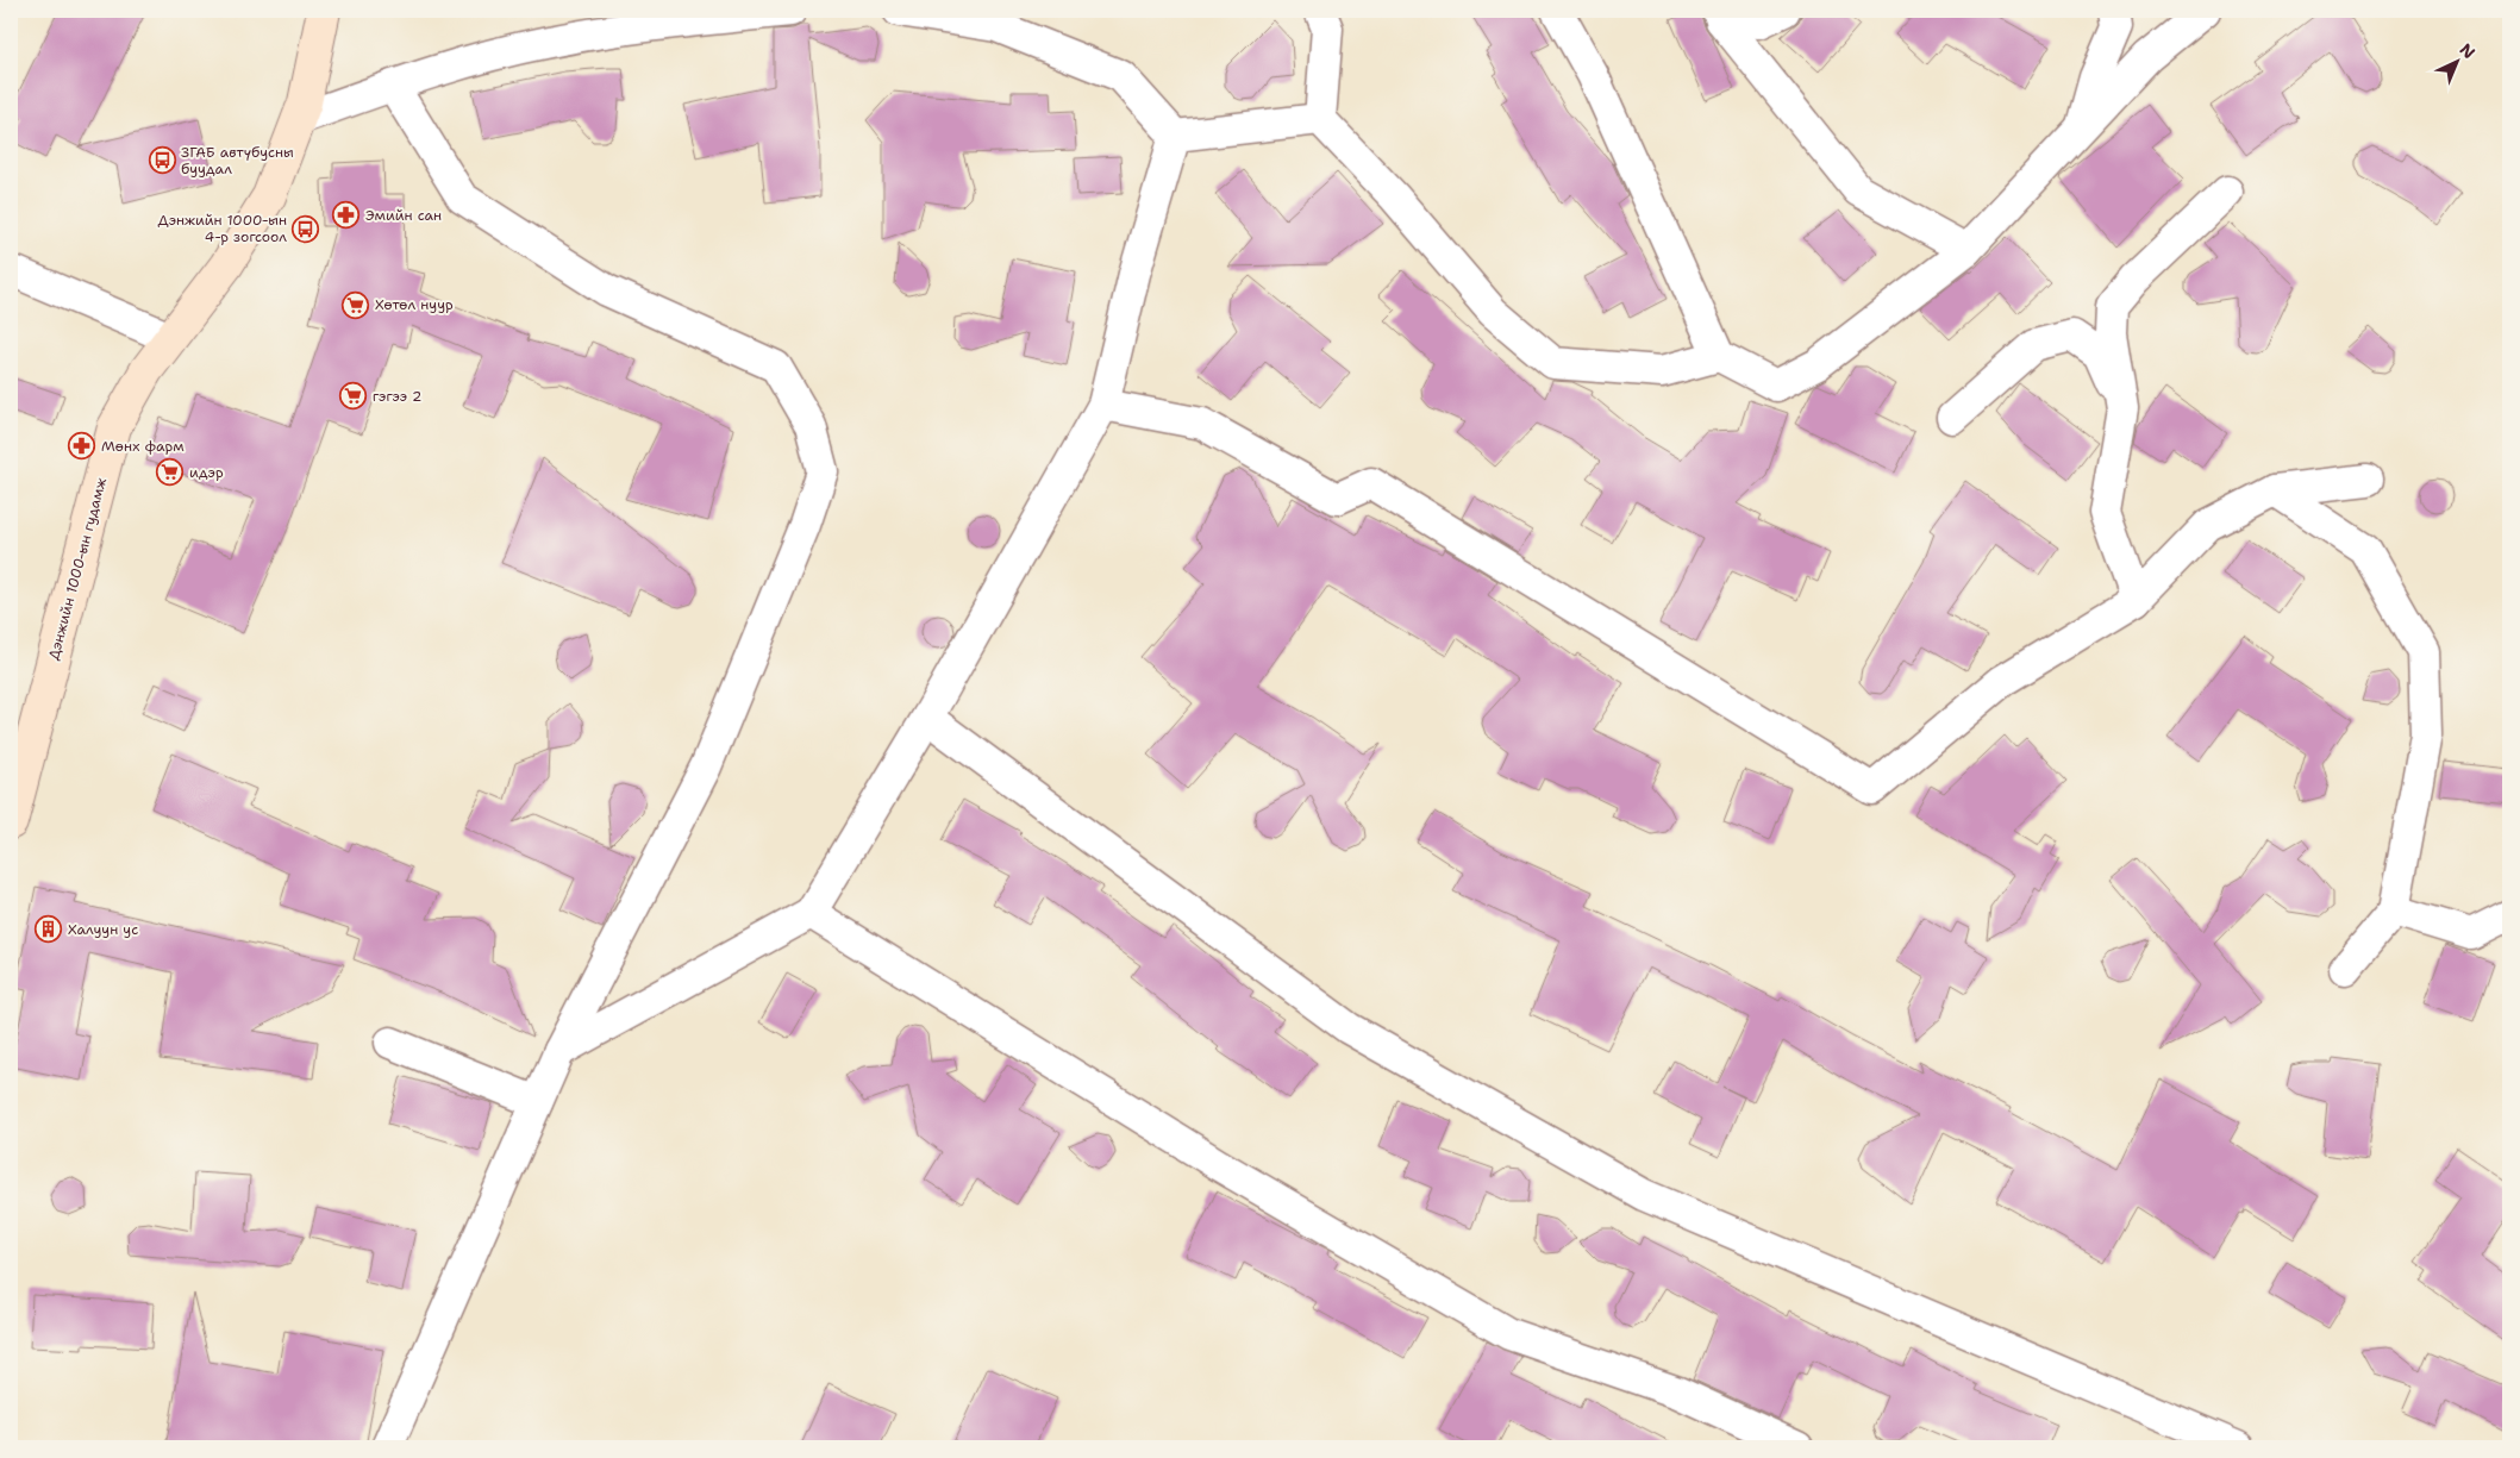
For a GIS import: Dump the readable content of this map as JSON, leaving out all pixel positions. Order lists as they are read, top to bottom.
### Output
{
  "streets": {
    "main road": ["Дэнжийн 1000-ын гудамж"]
  },
  "places": {
    "bus stop": ["ЗГАБ автүбусны буудал", "Дэнжийн 1000-ын 4-р зогсоол"],
    "pharmacy": ["Эмийн сан", "Мөнх фарм"],
    "supermarket": ["Хөтөл нуур", "гэгээ 2", "идэр"],
    "building": ["Халуун ус"]
  },
  "north": "top right"
}
